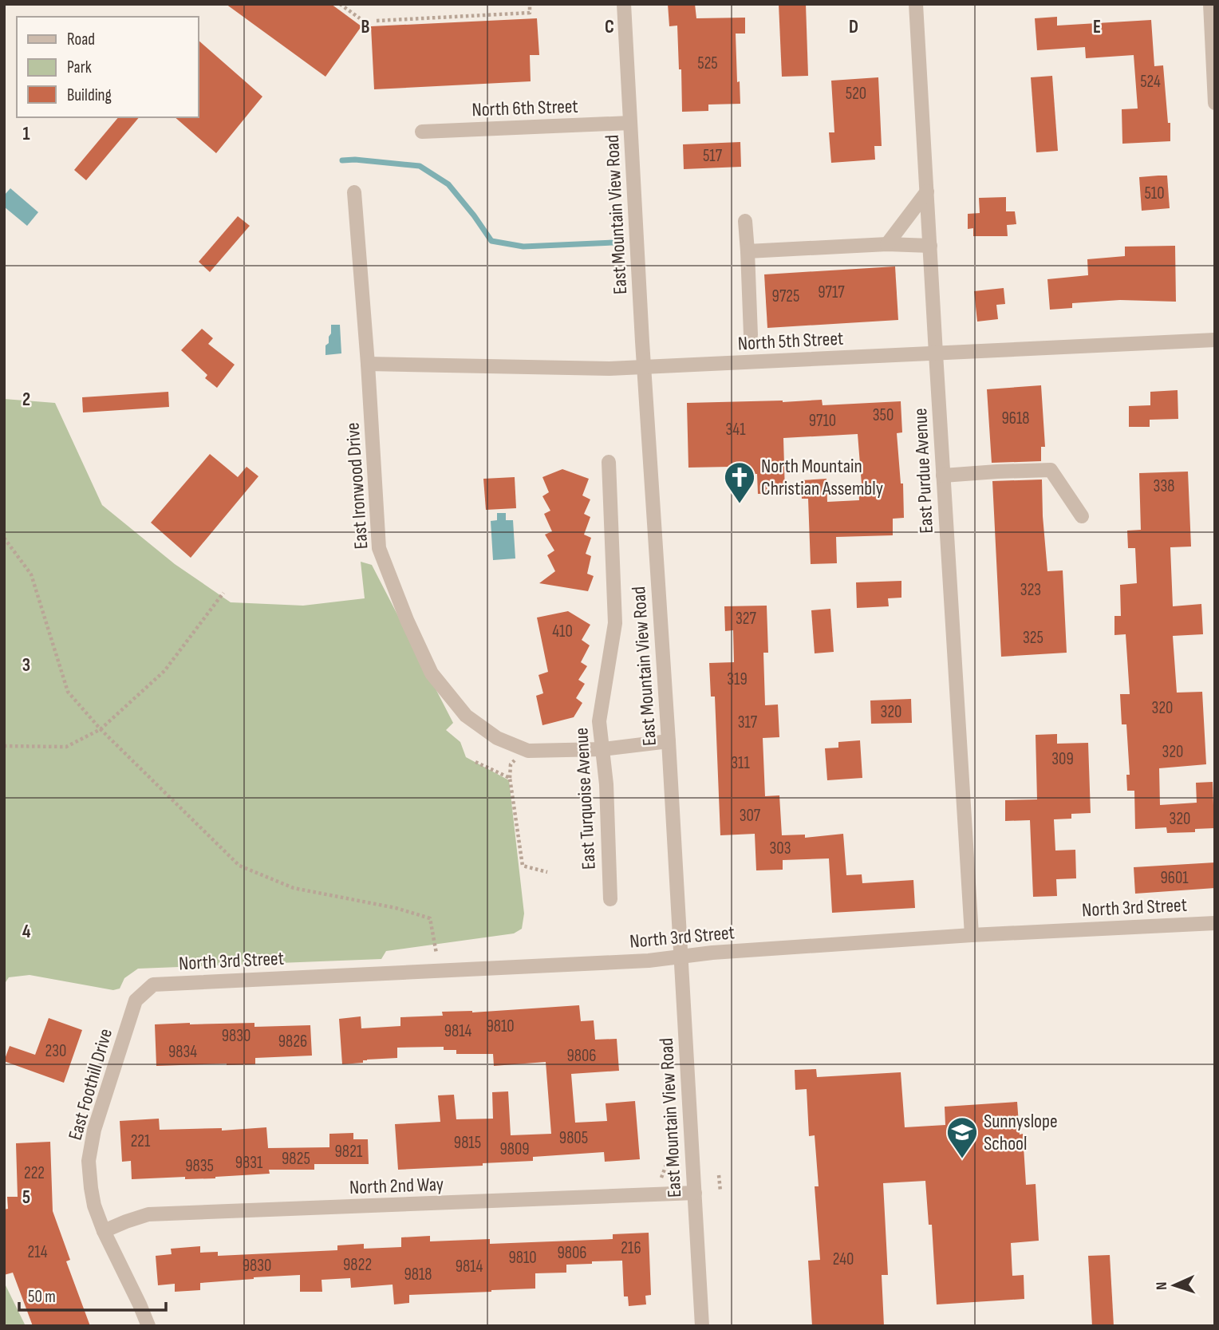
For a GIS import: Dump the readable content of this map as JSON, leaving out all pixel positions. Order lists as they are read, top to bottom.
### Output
{
  "streets": {
    "street": [
      "North 6th Street",
      "East Mountain View Road",
      "North 5th Street",
      "East Purdue Avenue",
      "East Ironwood Drive",
      "East Turquoise Avenue",
      "North 3rd Street",
      "East Foothill Drive",
      "North 2nd Way"
    ]
  },
  "crossings": [
    ["North 6th Street", "East Mountain View Road"],
    ["East Mountain View Road", "North 5th Street"],
    ["East Mountain View Road", "East Ironwood Drive"],
    ["East Mountain View Road", "North 3rd Street"],
    ["East Mountain View Road", "North 2nd Way"],
    ["North 5th Street", "East Purdue Avenue"],
    ["North 5th Street", "East Ironwood Drive"],
    ["East Purdue Avenue", "North 3rd Street"],
    ["East Ironwood Drive", "East Turquoise Avenue"],
    ["North 3rd Street", "East Foothill Drive"],
    ["East Foothill Drive", "North 2nd Way"]
  ],
  "places": {
    "church": ["North Mountain Christian Assembly"],
    "school or university": ["Sunnyslope School"]
  },
  "house_numbers": [
    "525",
    "524",
    "520",
    "517",
    "510",
    "9717",
    "9725",
    "350",
    "9618",
    "9710",
    "341",
    "338",
    "323",
    "327",
    "410",
    "325",
    "319",
    "320",
    "320",
    "317",
    "320",
    "309",
    "311",
    "307",
    "320",
    "303",
    "9601",
    "9810",
    "9814",
    "9830",
    "9826",
    "230",
    "9834",
    "9806",
    "9805",
    "221",
    "9815",
    "9809",
    "9821",
    "9825",
    "9831",
    "9835",
    "222",
    "216",
    "214",
    "9806",
    "9810",
    "240",
    "9822",
    "9830",
    "9814",
    "9818"
  ],
  "legend": ["Road", "Park", "Building"],
  "scale_bar": "50 m",
  "north": "left",
  "grid": {
    "columns": [
      "B",
      "C",
      "D",
      "E"
    ],
    "rows": [
      "1",
      "2",
      "3",
      "4",
      "5"
    ]
  }
}
